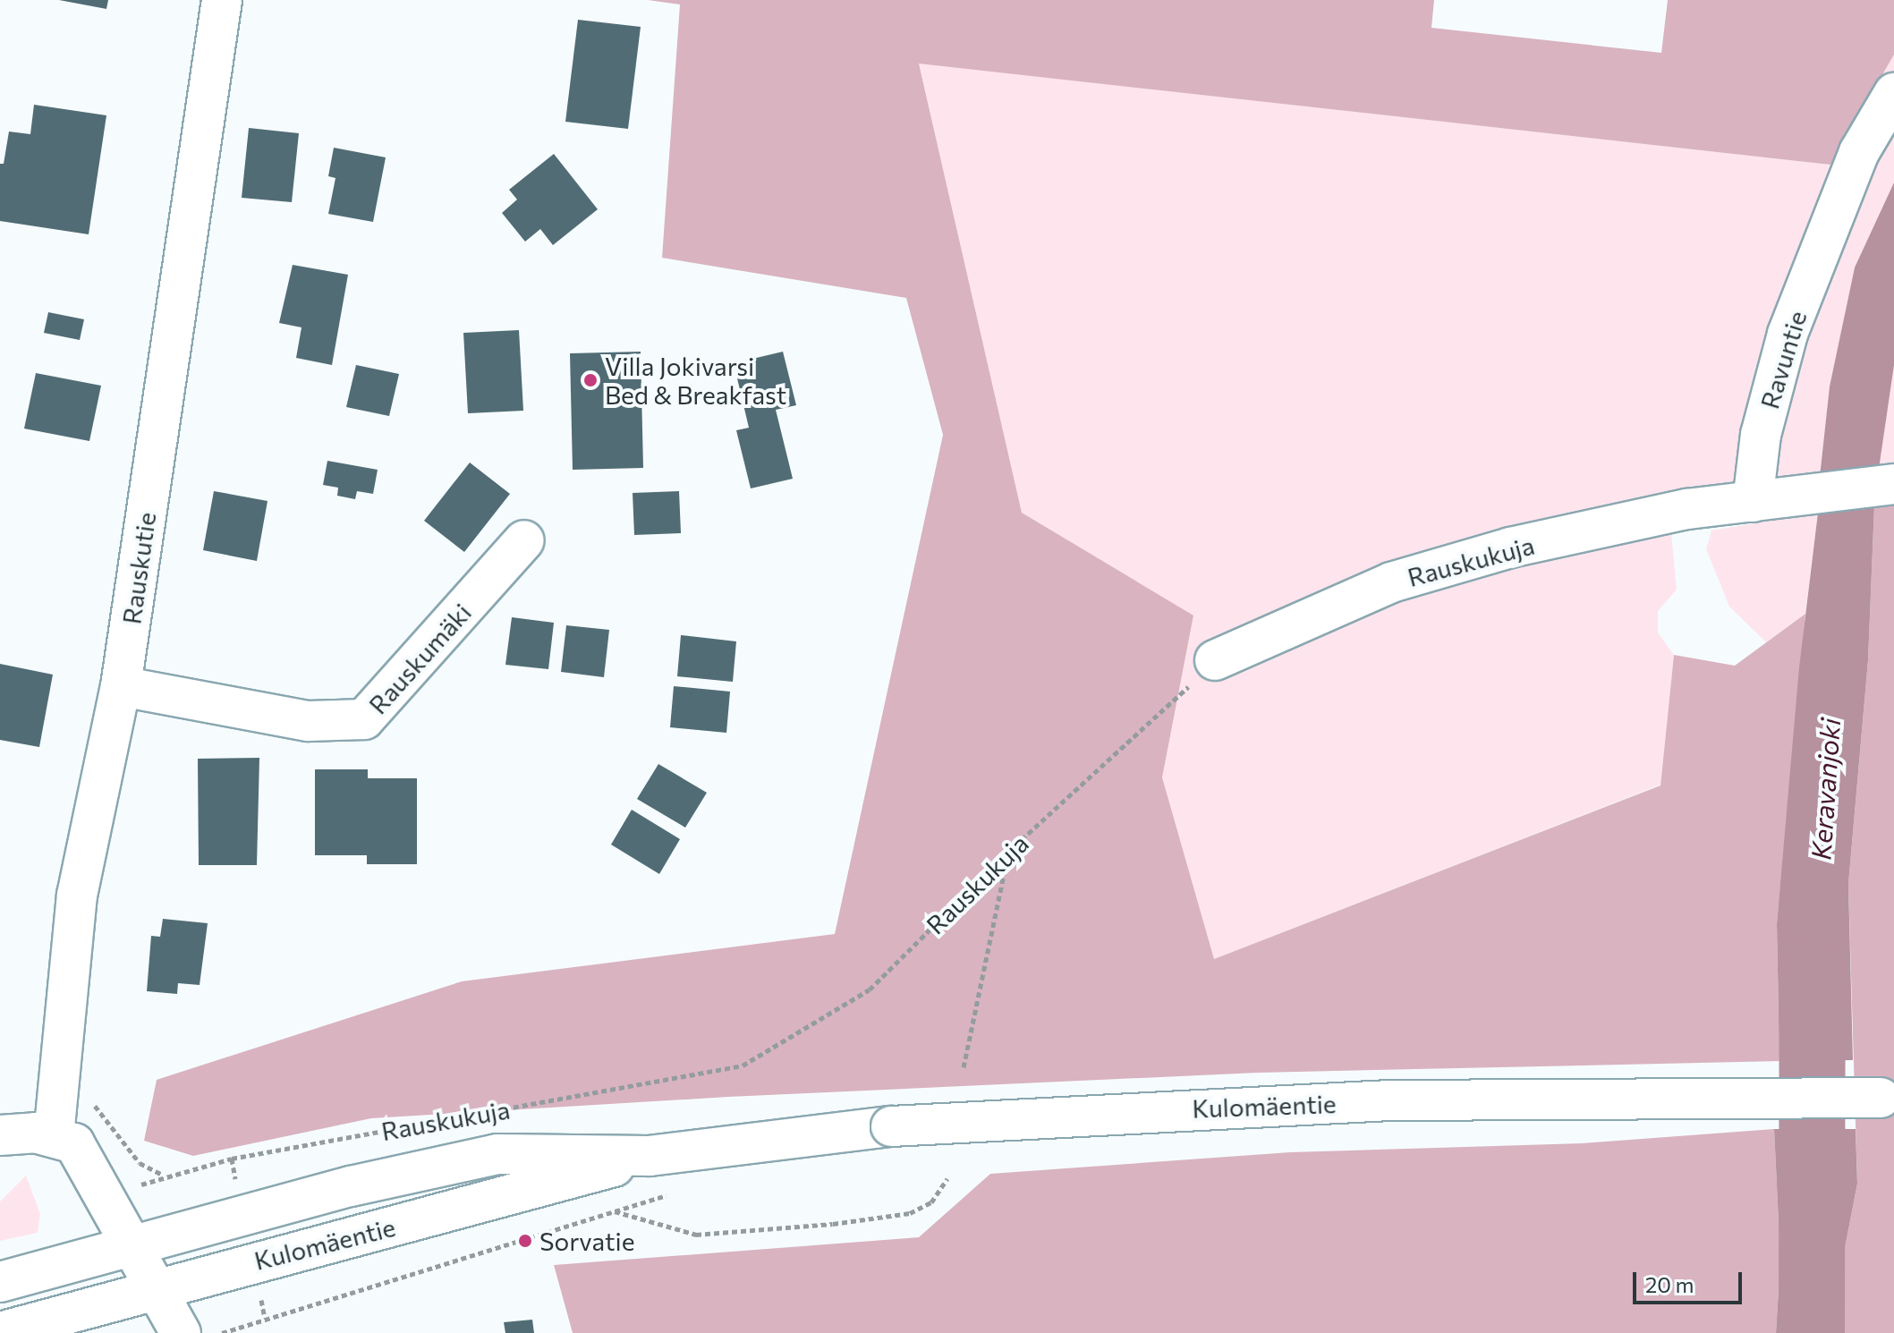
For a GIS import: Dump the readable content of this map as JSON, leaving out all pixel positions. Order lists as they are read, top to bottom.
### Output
{
  "streets": {
    "street": [
      "Ravuntie",
      "Rauskukuja",
      "Rauskutie",
      "Rauskumäki",
      "Kulomäentie"
    ]
  },
  "crossings": [
    ["Ravuntie", "Rauskukuja"],
    ["Rauskutie", "Rauskumäki"]
  ],
  "water": ["Keravanjoki"],
  "places": ["Villa Jokivarsi Bed & Breakfast", "Sorvatie"],
  "scale_bar": "20 m"
}
